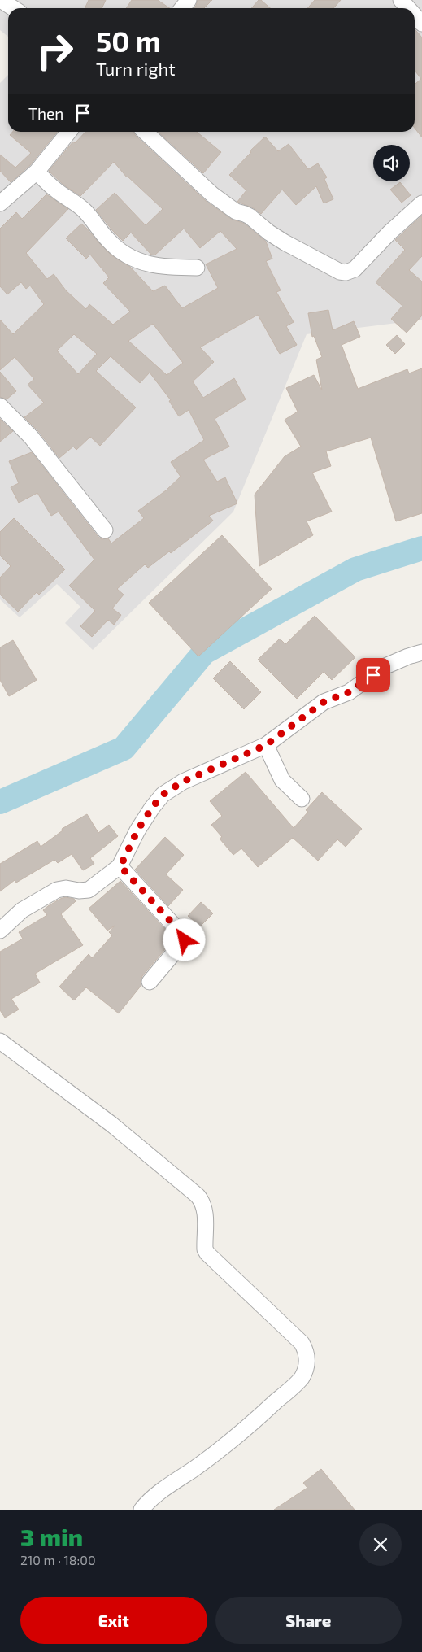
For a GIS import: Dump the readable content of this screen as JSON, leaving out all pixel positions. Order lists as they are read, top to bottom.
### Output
{
  "page": {
    "turn": ["50 m", "Turn right"],
    "then": "Then",
    "heading": ["3 min", "210 m · 18:00"],
    "buttons": ["Exit", "Share"]
  }
}
